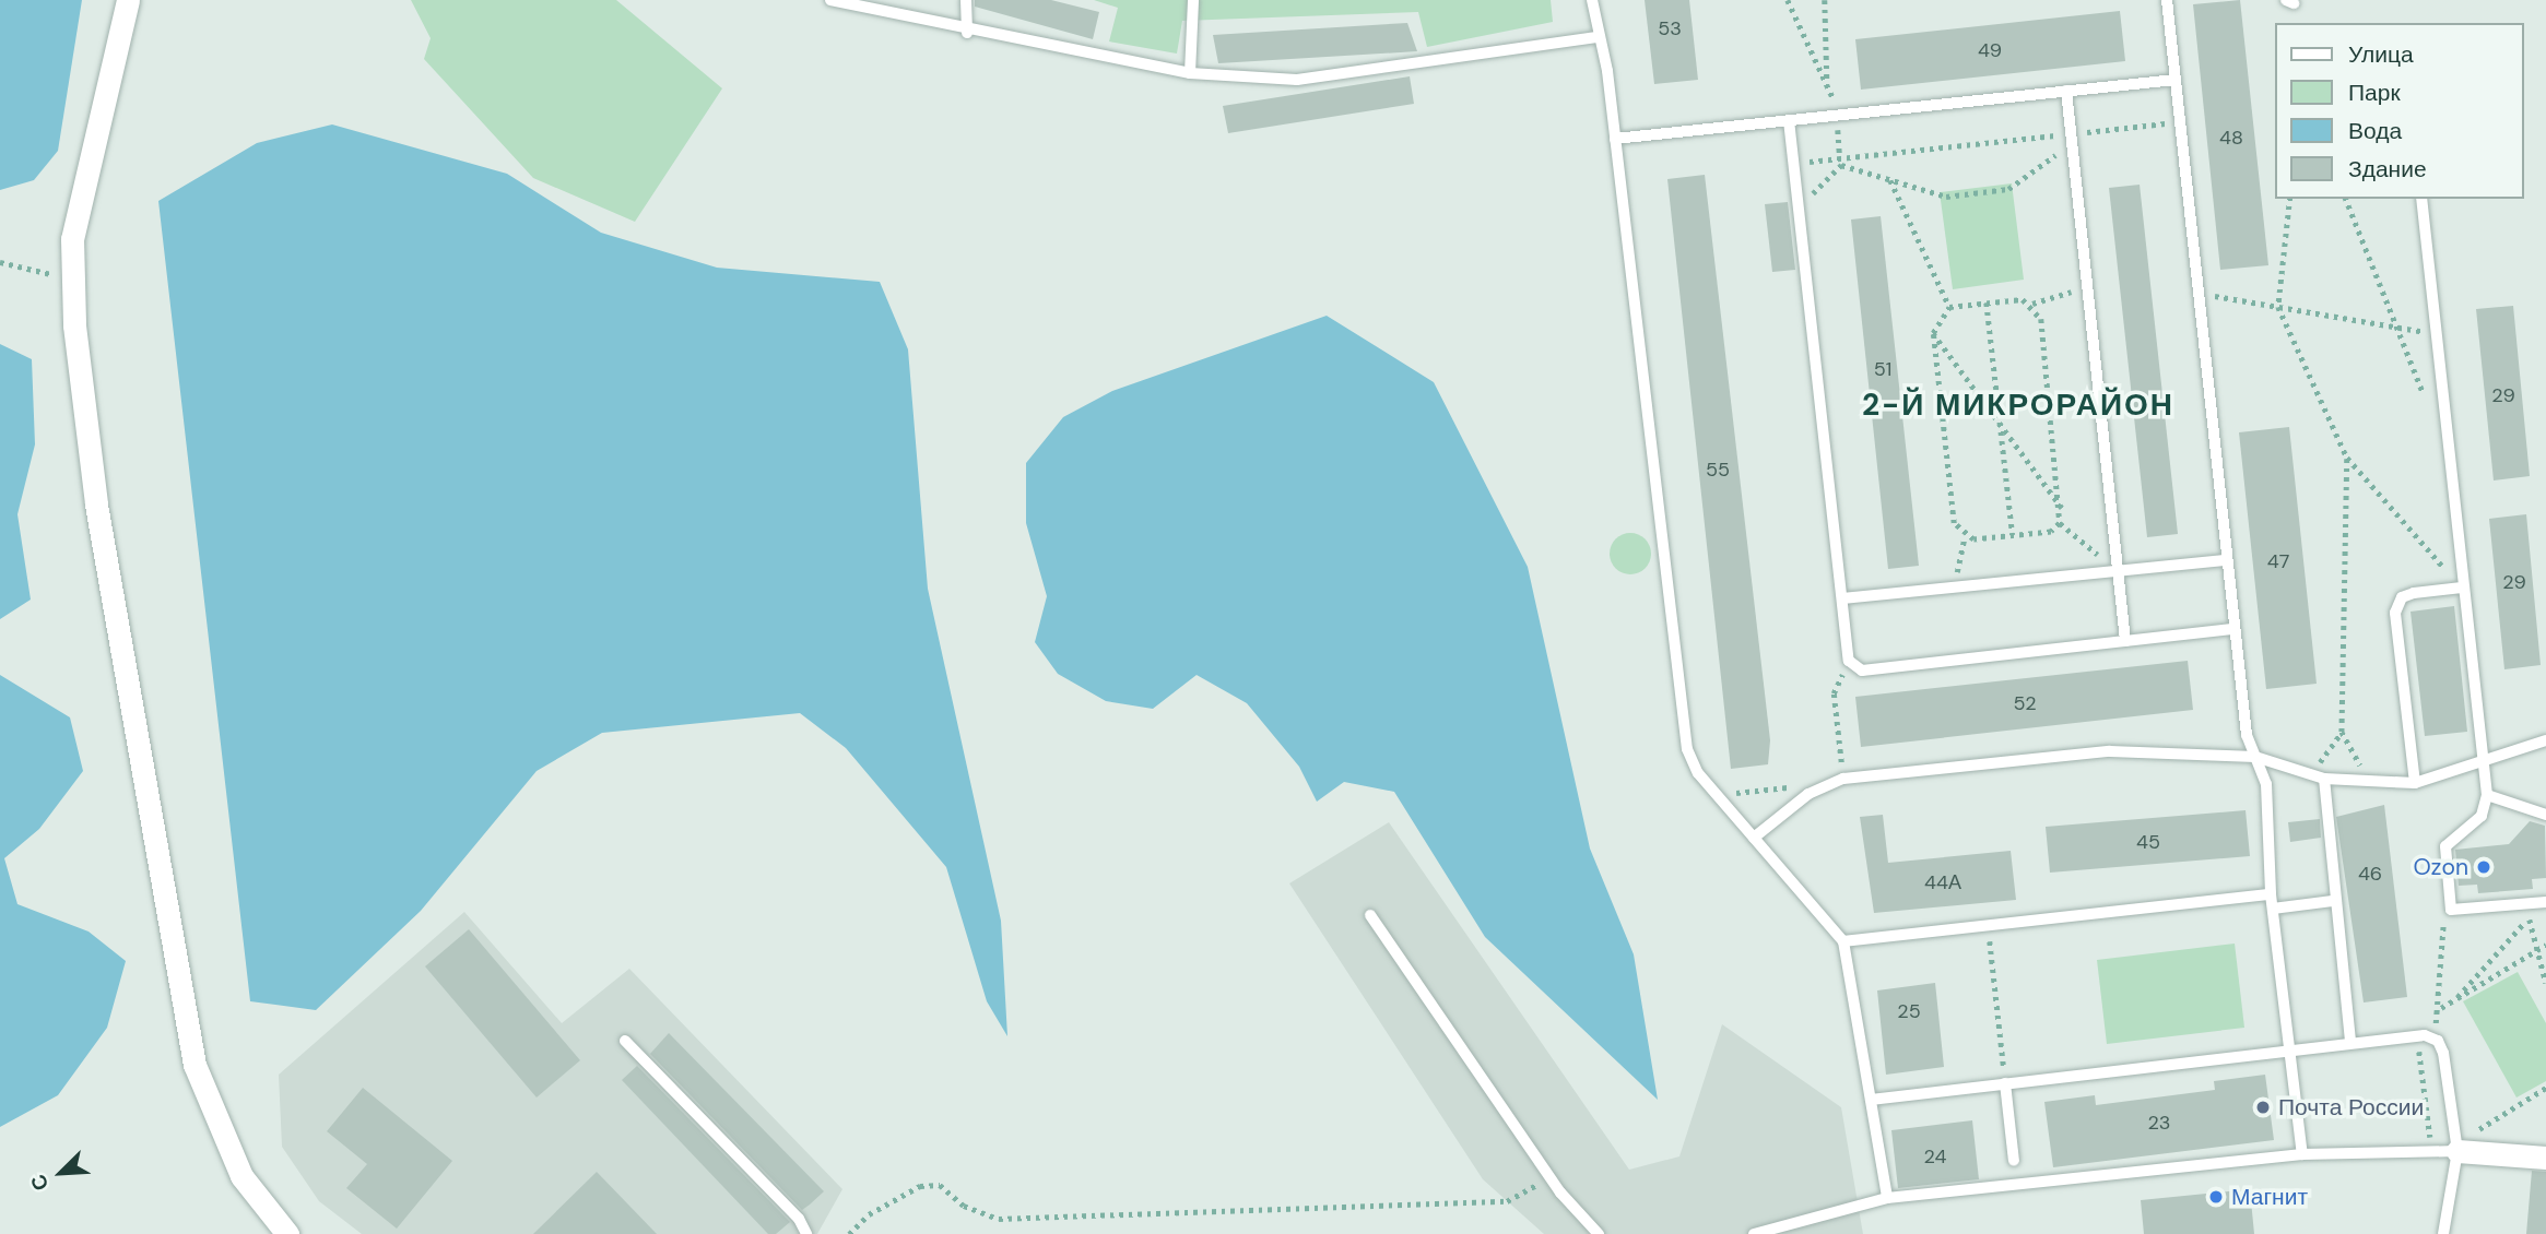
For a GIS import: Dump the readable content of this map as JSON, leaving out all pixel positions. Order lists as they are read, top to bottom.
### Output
{
  "districts": ["2-Й МИКРОРАЙОН"],
  "places": ["Ozon", "Почта России", "Магнит"],
  "house_numbers": [
    "53",
    "49",
    "48",
    "51",
    "29",
    "55",
    "47",
    "29",
    "52",
    "45",
    "46",
    "44А",
    "25",
    "23",
    "24"
  ],
  "legend": [
    "Улица",
    "Парк",
    "Вода",
    "Здание"
  ],
  "north": "bottom left"
}
